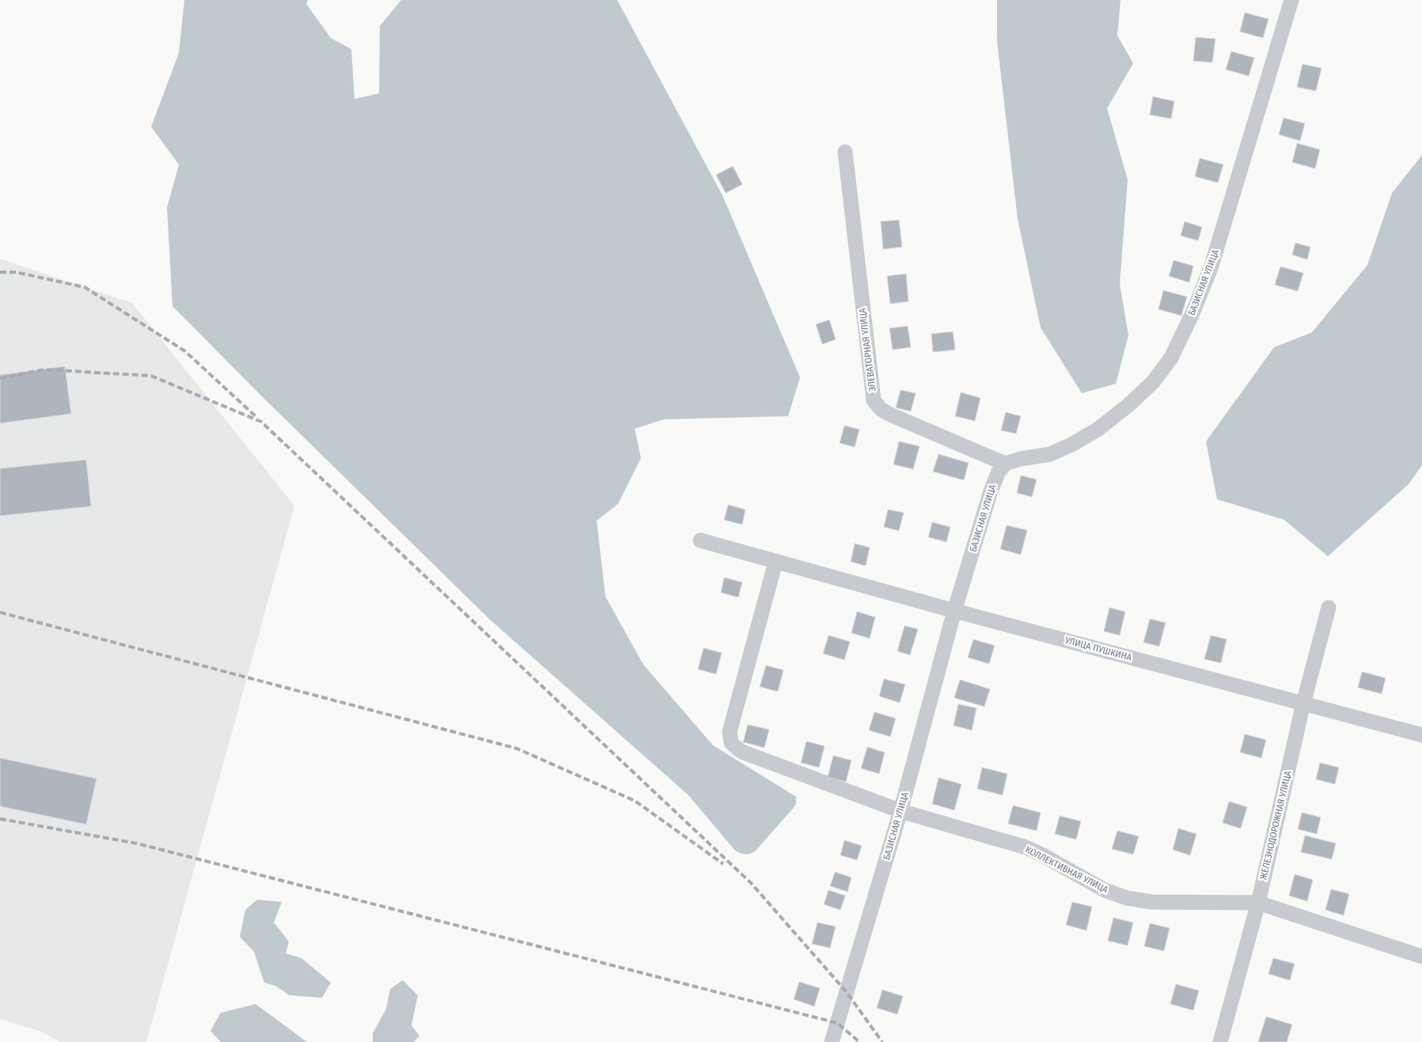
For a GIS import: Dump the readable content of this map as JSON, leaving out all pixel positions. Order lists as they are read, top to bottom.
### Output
{
  "streets": {
    "street": [
      "БАЗИСНАЯ УЛИЦА",
      "ЭЛЕВАТОРНАЯ УЛИЦА",
      "УЛИЦА ПУШКИНА",
      "ЖЕЛЕЗНОДОРОЖНАЯ УЛИЦА",
      "КОЛЛЕКТИВНАЯ УЛИЦА"
    ]
  },
  "crossings": [
    ["БАЗИСНАЯ УЛИЦА", "ЭЛЕВАТОРНАЯ УЛИЦА"],
    ["БАЗИСНАЯ УЛИЦА", "УЛИЦА ПУШКИНА"],
    ["БАЗИСНАЯ УЛИЦА", "КОЛЛЕКТИВНАЯ УЛИЦА"],
    ["УЛИЦА ПУШКИНА", "ЖЕЛЕЗНОДОРОЖНАЯ УЛИЦА"],
    ["УЛИЦА ПУШКИНА", "КОЛЛЕКТИВНАЯ УЛИЦА"],
    ["ЖЕЛЕЗНОДОРОЖНАЯ УЛИЦА", "КОЛЛЕКТИВНАЯ УЛИЦА"]
  ]
}
